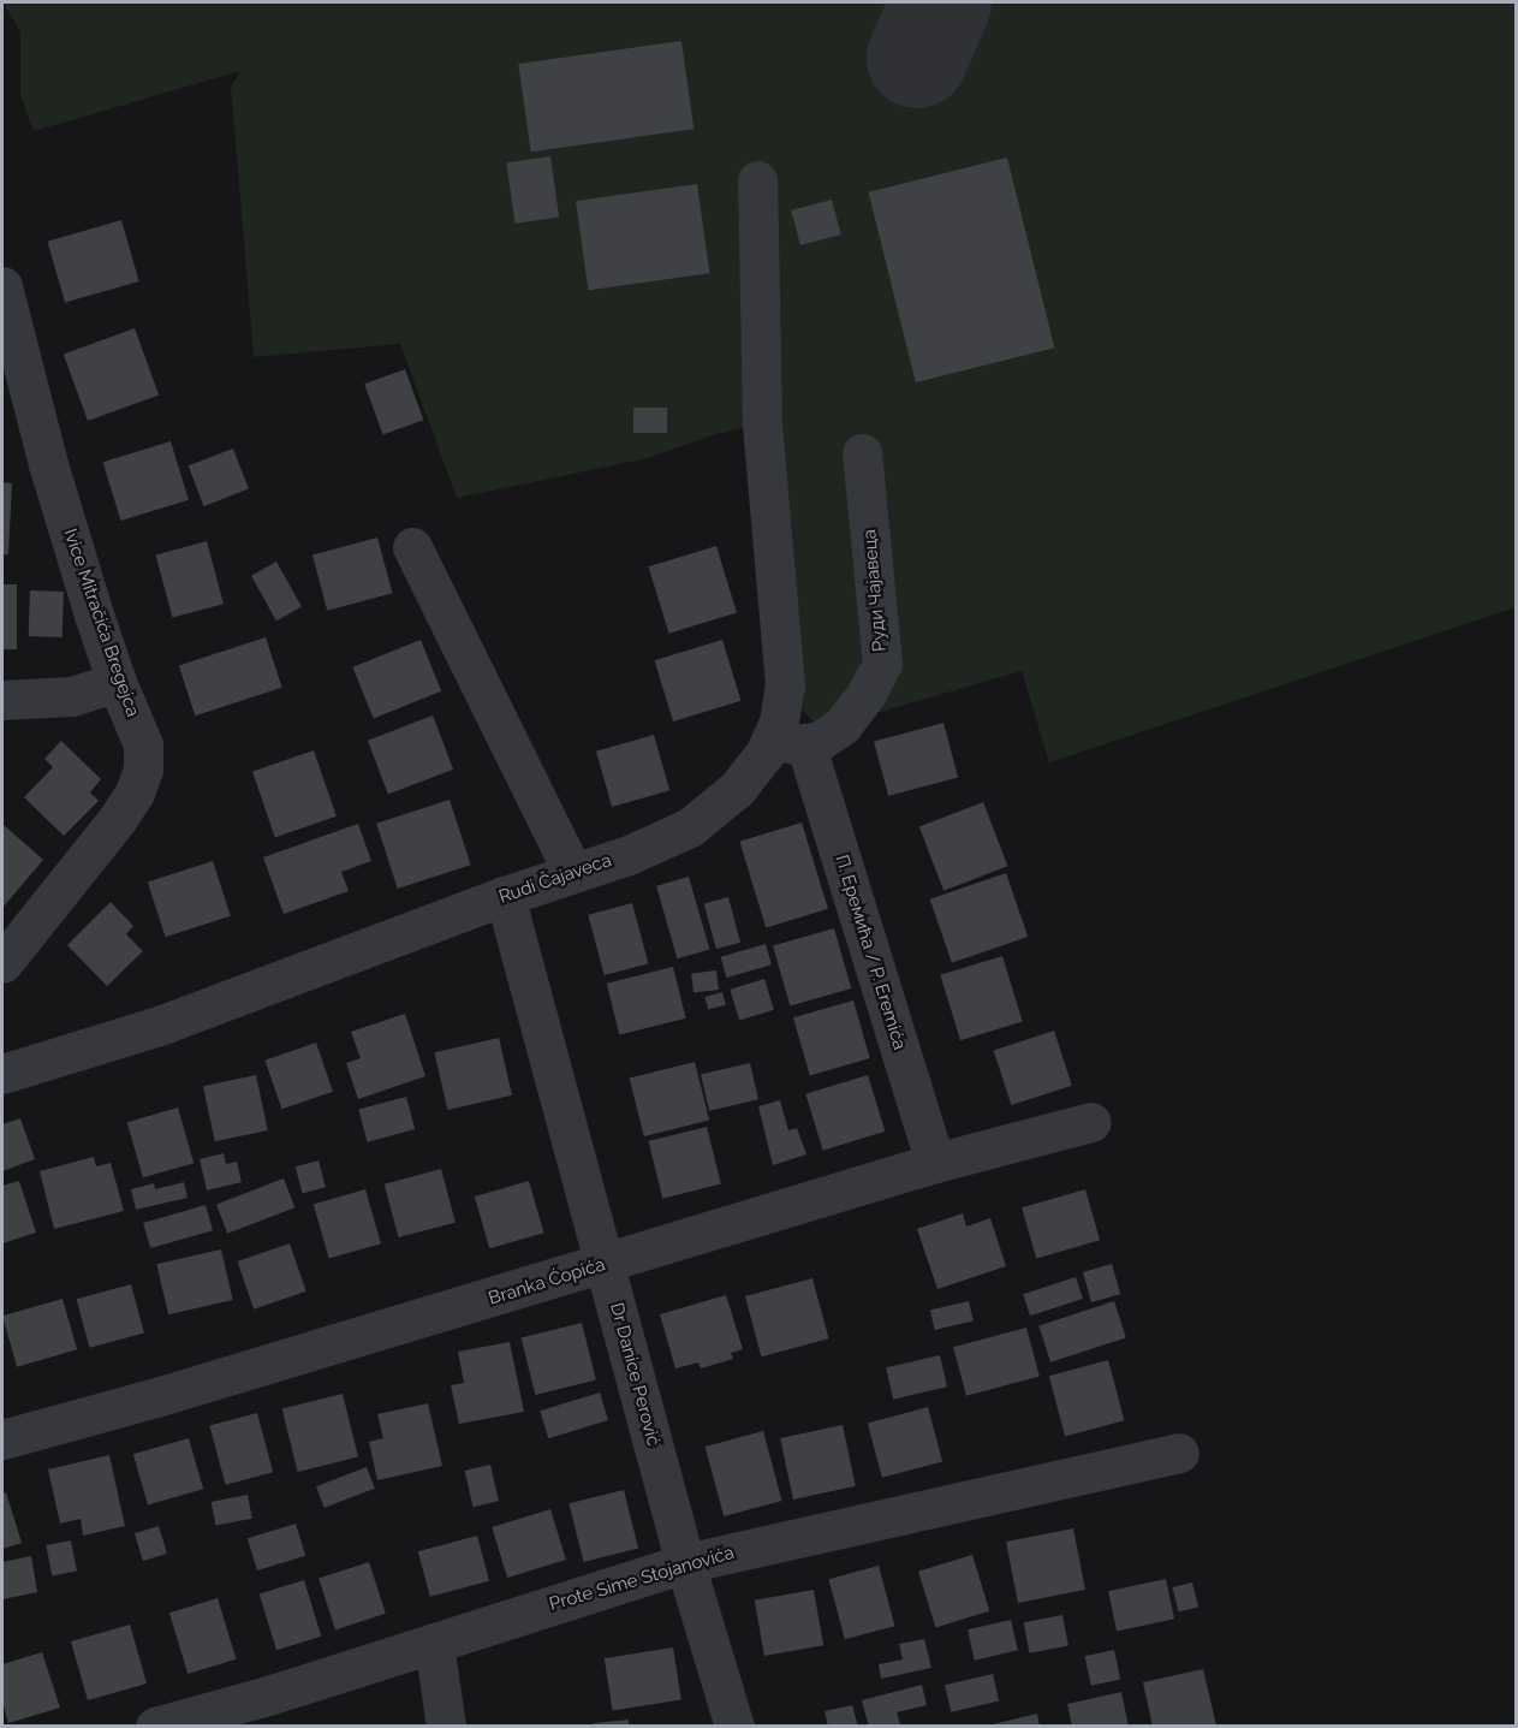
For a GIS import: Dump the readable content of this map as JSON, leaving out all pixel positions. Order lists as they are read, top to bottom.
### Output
{
  "streets": {
    "street": [
      "Руди Чајавеца",
      "Ivice Mitračića Bregejca",
      "Rudi Čajaveca",
      "П. Еремића / P. Eremića",
      "Branka Ćopića",
      "Dr Danice Perović",
      "Prote Sime Stojanovića"
    ]
  },
  "crossings": [
    ["Руди Чајавеца", "Rudi Čajaveca"],
    ["Руди Чајавеца", "П. Еремића / P. Eremića"],
    ["Rudi Čajaveca", "П. Еремића / P. Eremića"],
    ["Rudi Čajaveca", "Dr Danice Perović"],
    ["П. Еремића / P. Eremića", "Branka Ćopića"],
    ["Branka Ćopića", "Dr Danice Perović"],
    ["Dr Danice Perović", "Prote Sime Stojanovića"]
  ]
}
